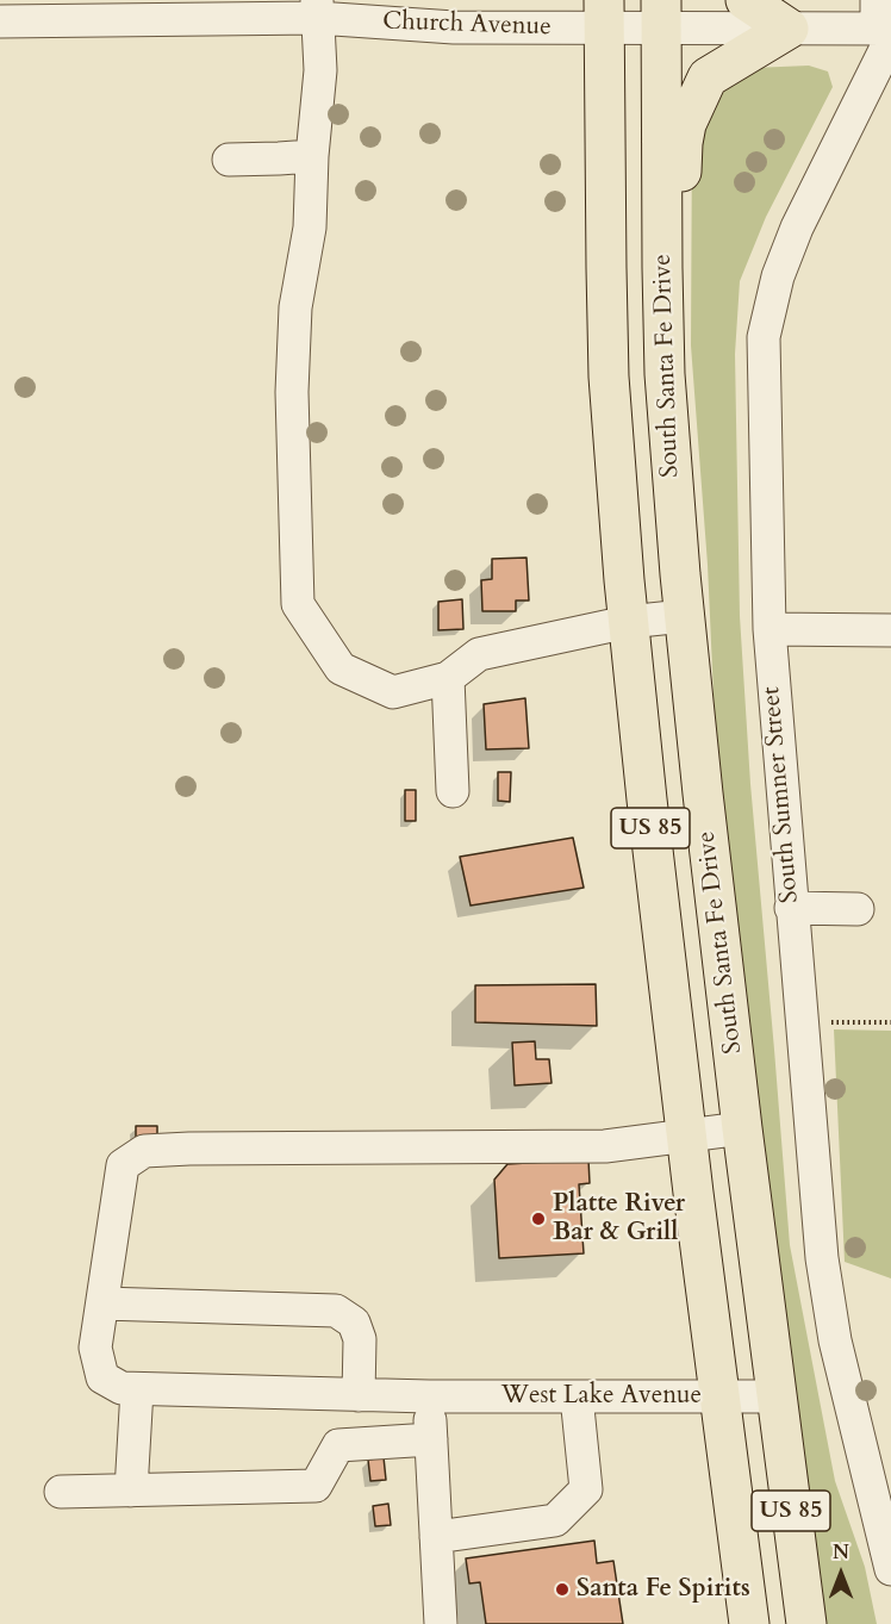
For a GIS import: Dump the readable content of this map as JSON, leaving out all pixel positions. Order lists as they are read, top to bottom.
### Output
{
  "streets": {
    "highway": ["South Santa Fe Drive", "US 85"],
    "street": ["Church Avenue", "South Sumner Street", "West Lake Avenue"]
  },
  "crossings": [
    ["Church Avenue", "South Santa Fe Drive"],
    ["Church Avenue", "South Sumner Street"],
    ["Church Avenue", "US 85"],
    ["South Santa Fe Drive", "West Lake Avenue"],
    ["US 85", "West Lake Avenue"]
  ],
  "places": ["Platte River Bar & Grill", "Santa Fe Spirits"],
  "north": "top"
}
